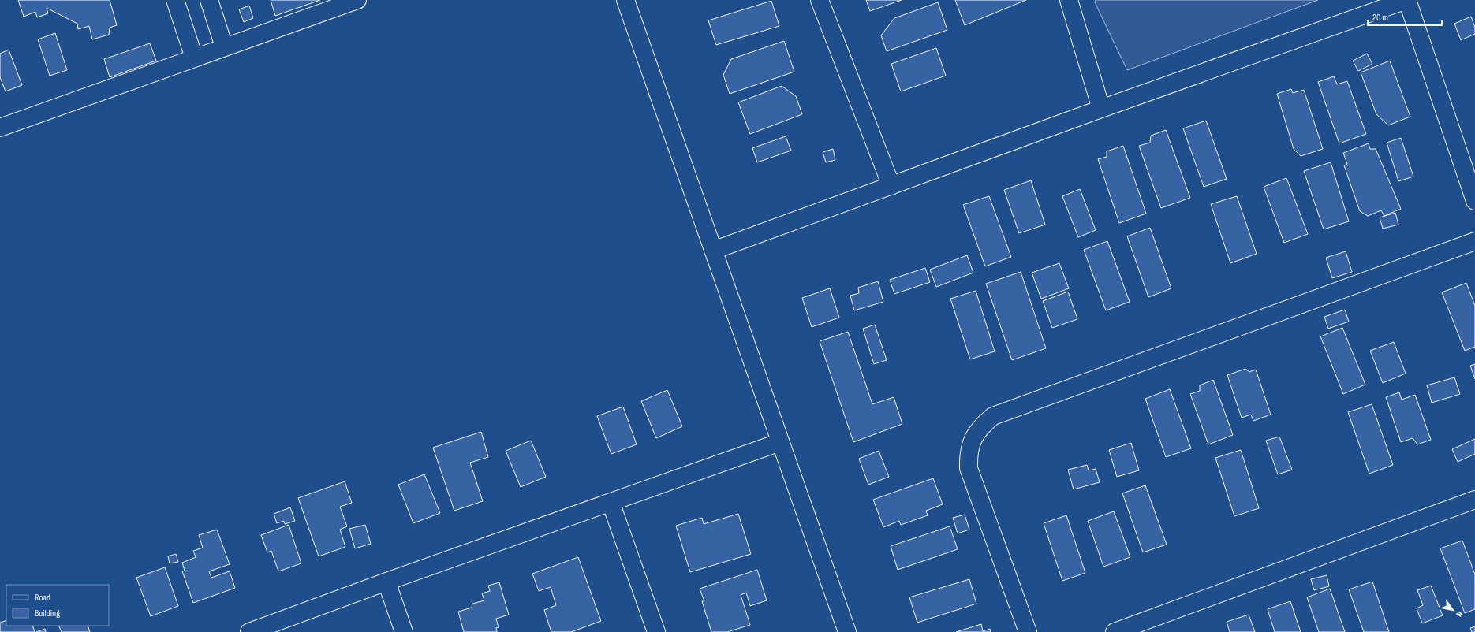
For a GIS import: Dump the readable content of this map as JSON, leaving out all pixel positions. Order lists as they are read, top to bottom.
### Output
{
  "legend": ["Road", "Building"],
  "scale_bar": "20 m",
  "north": "bottom right"
}
